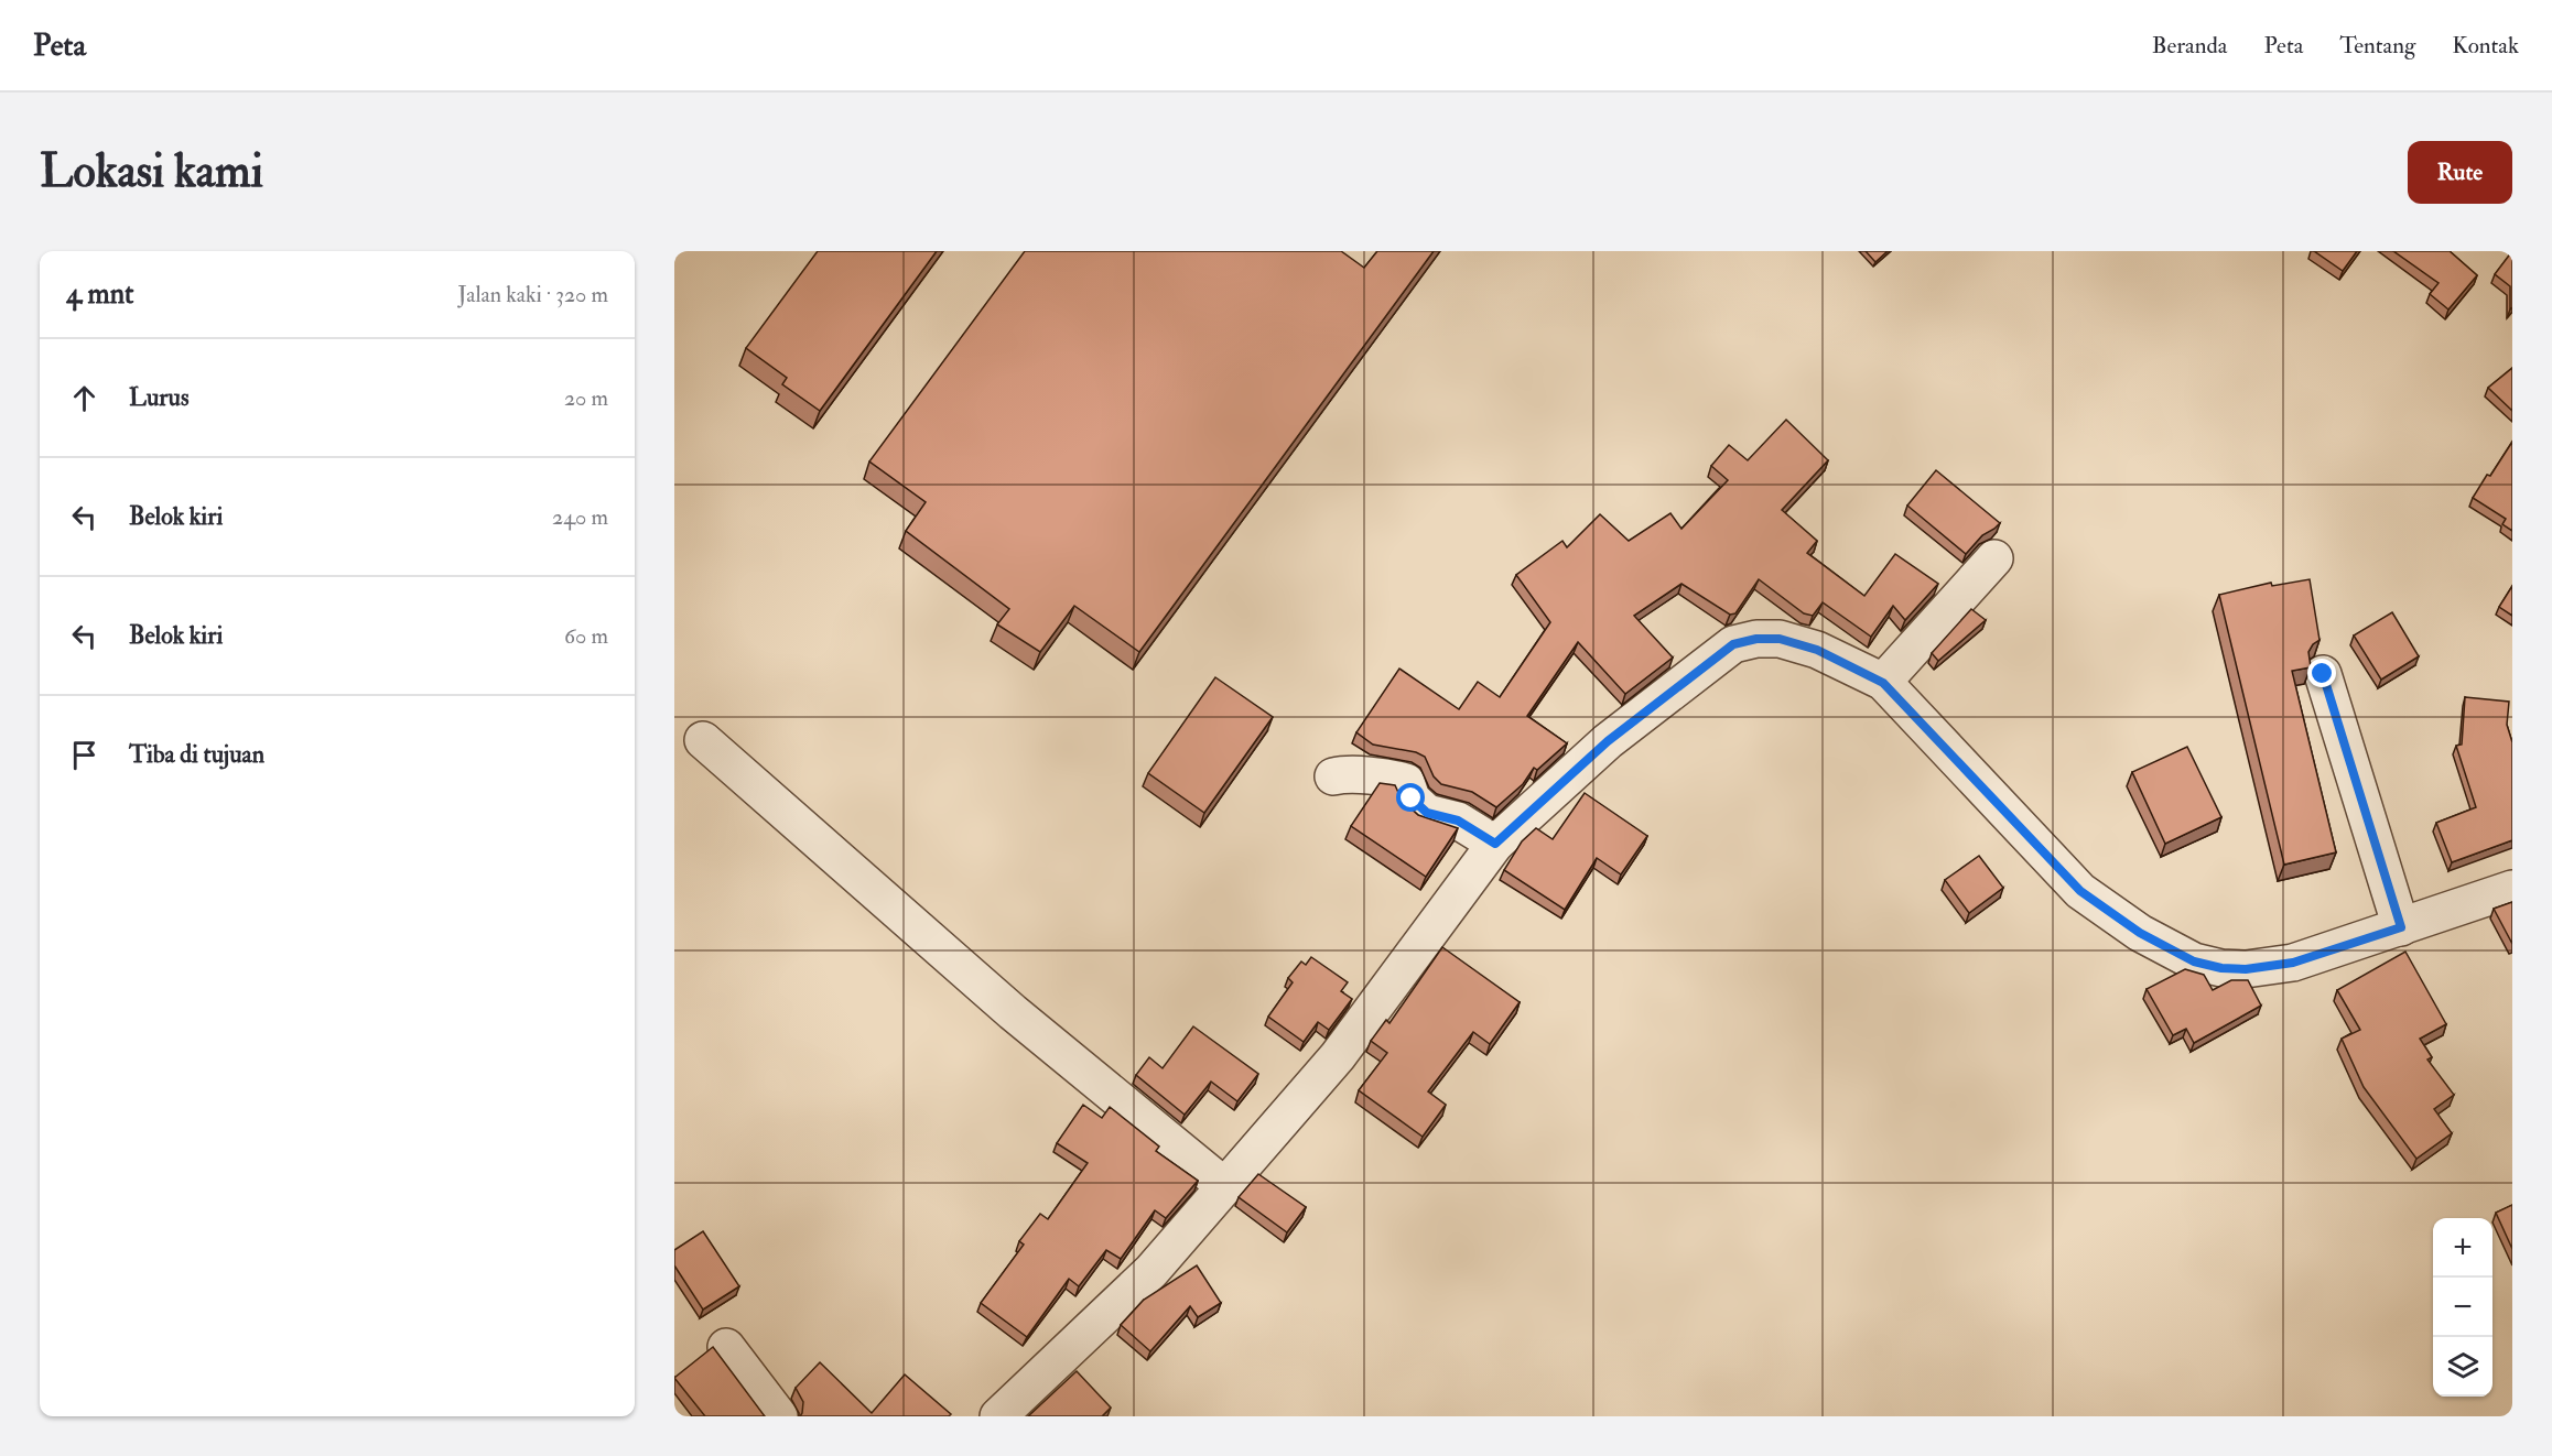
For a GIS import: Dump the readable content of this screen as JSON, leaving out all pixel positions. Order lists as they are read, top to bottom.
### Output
{
  "page": {
    "header": "Peta",
    "nav": [
      "Beranda",
      "Peta",
      "Tentang",
      "Kontak"
    ],
    "buttons": "Rute",
    "title": "Lokasi kami",
    "heading": ["4 mnt", "Jalan kaki · 320 m"],
    "list": [
      ["Lurus", "20 m"],
      ["Belok kiri", "240 m"],
      ["Belok kiri", "60 m"],
      "Tiba di tujuan"
    ],
    "map_buttons": ["+", "−"]
  }
}
